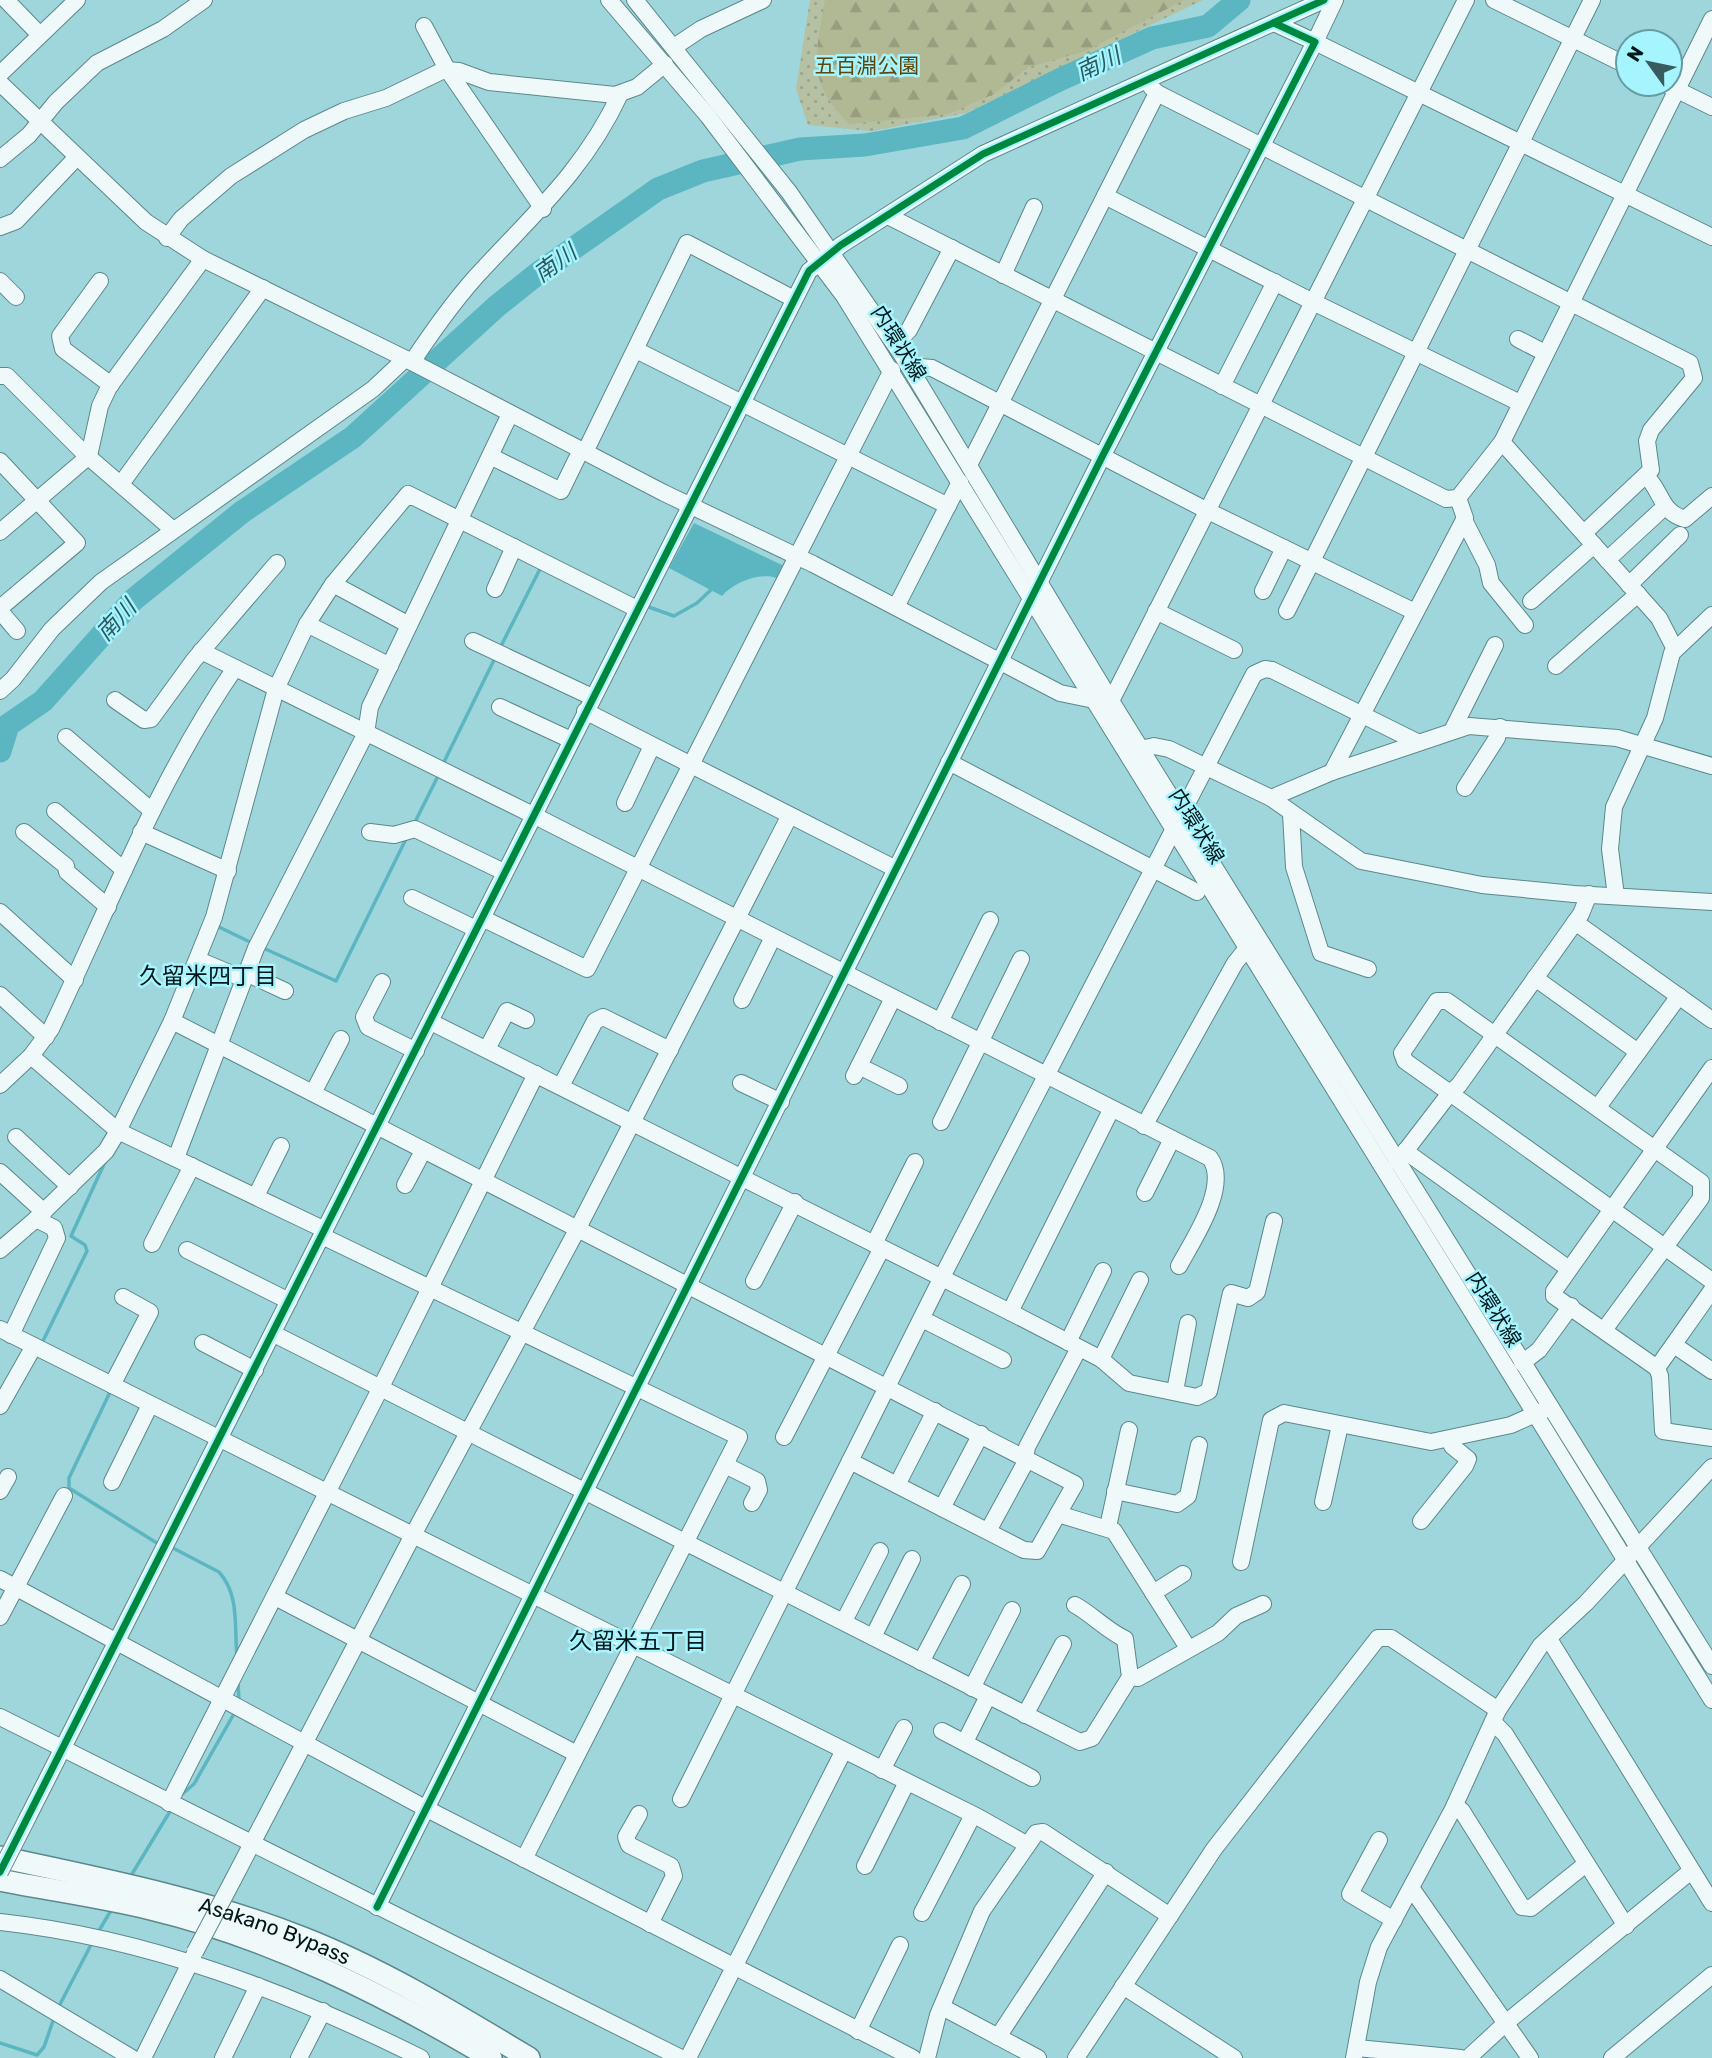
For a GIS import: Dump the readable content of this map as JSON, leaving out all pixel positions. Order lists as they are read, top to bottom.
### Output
{
  "streets": {
    "highway": ["Asakano Bypass"],
    "street": ["内環状線"]
  },
  "districts": ["久留米四丁目", "久留米五丁目"],
  "water": ["南川"],
  "parks": ["五百淵公園"],
  "north": "top left"
}
